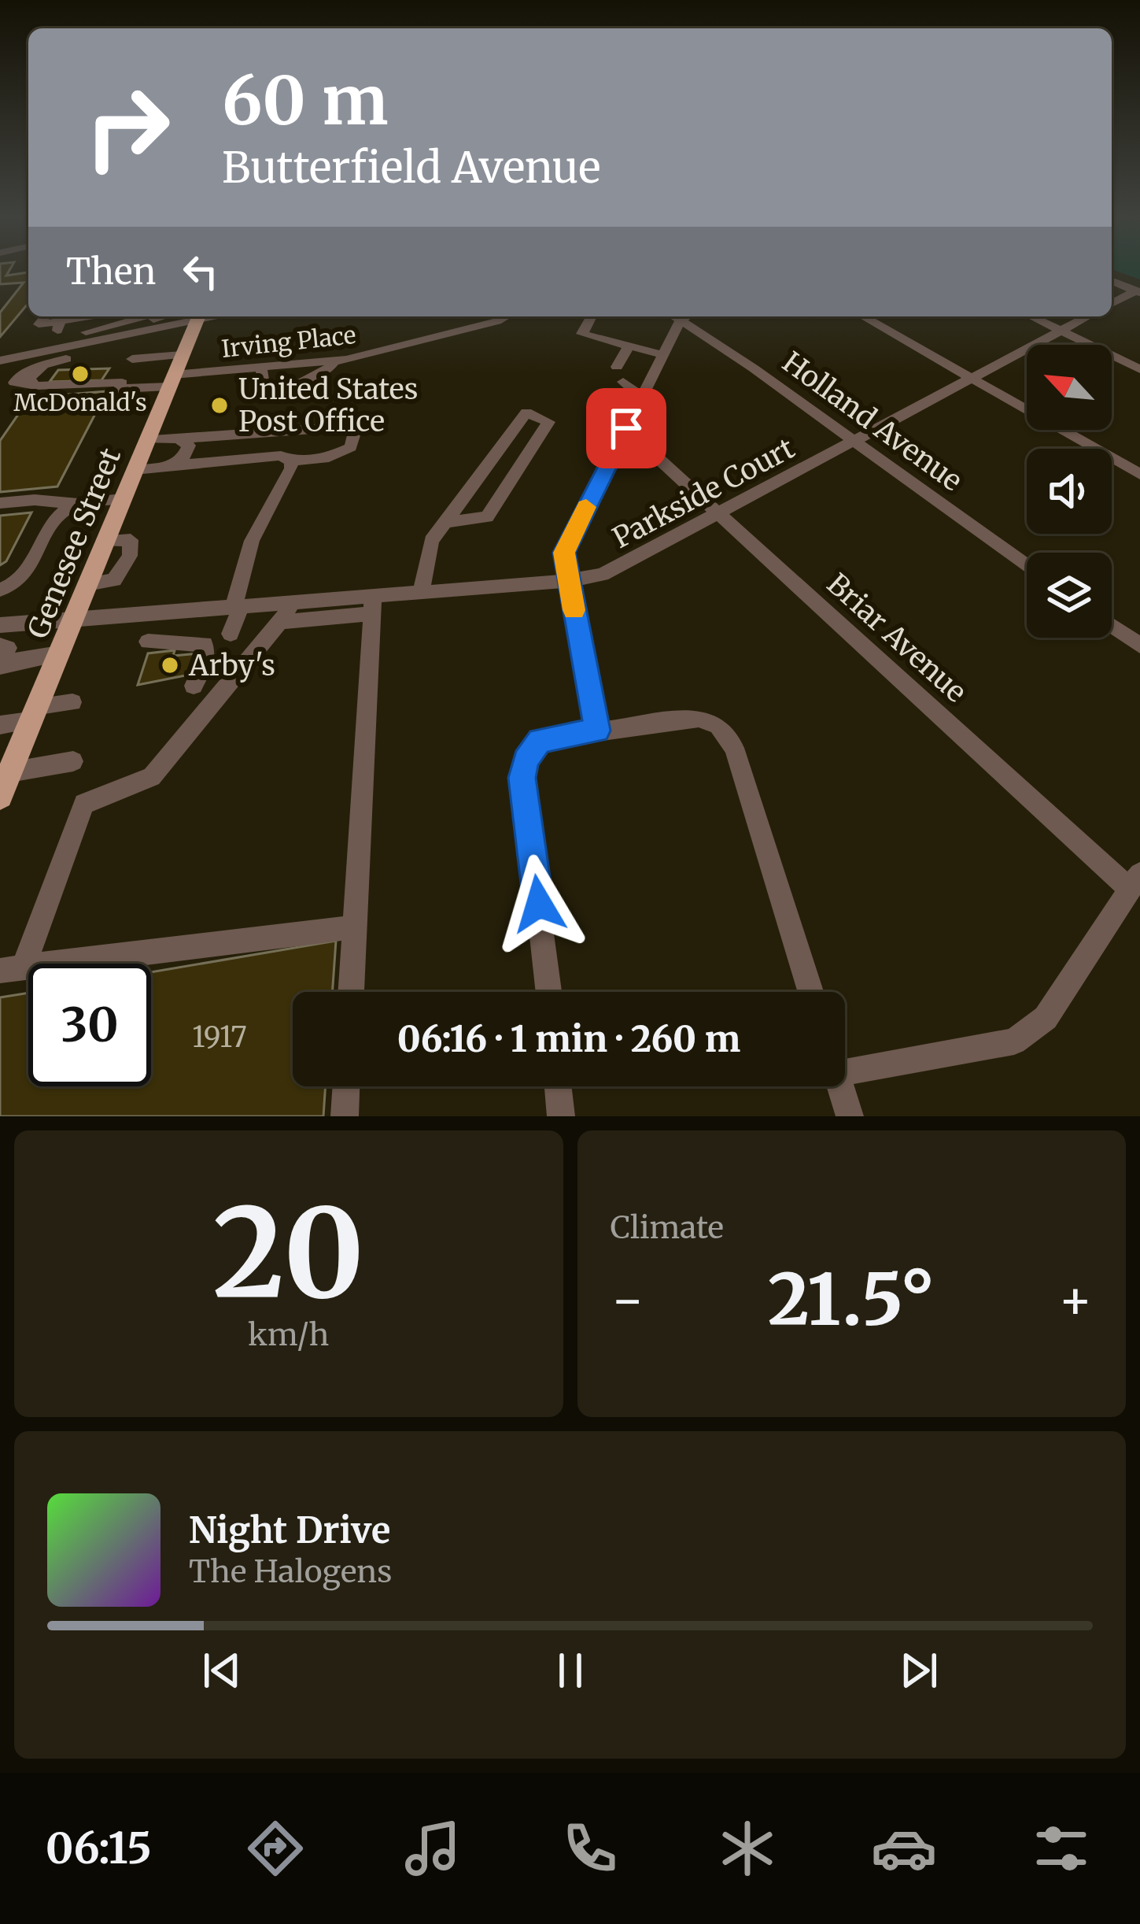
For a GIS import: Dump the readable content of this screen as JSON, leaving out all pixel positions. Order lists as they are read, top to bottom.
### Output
{
  "streets": {
    "main road": ["Genesee Street"],
    "street": [
      "Irving Place",
      "Holland Avenue",
      "Parkside Court",
      "Briar Avenue"
    ]
  },
  "crossings": [
    ["Irving Place", "Genesee Street"],
    ["Holland Avenue", "Parkside Court"],
    ["Parkside Court", "Genesee Street"],
    ["Parkside Court", "Briar Avenue"]
  ],
  "places": ["McDonald's", "United States Post Office", "Arby's"],
  "house_numbers": ["1917"],
  "north": "top left",
  "page": {
    "turn": ["60 m", "Butterfield Avenue"],
    "then": "Then",
    "limit": "30",
    "trip": "06:16 · 1 min · 260 m",
    "tile": [
      ["20", "km/h"],
      "Climate"
    ],
    "heat": ["−", "21.5°", "+"],
    "song": ["Night Drive", "The Halogens"],
    "tabs": "06:15"
  }
}
